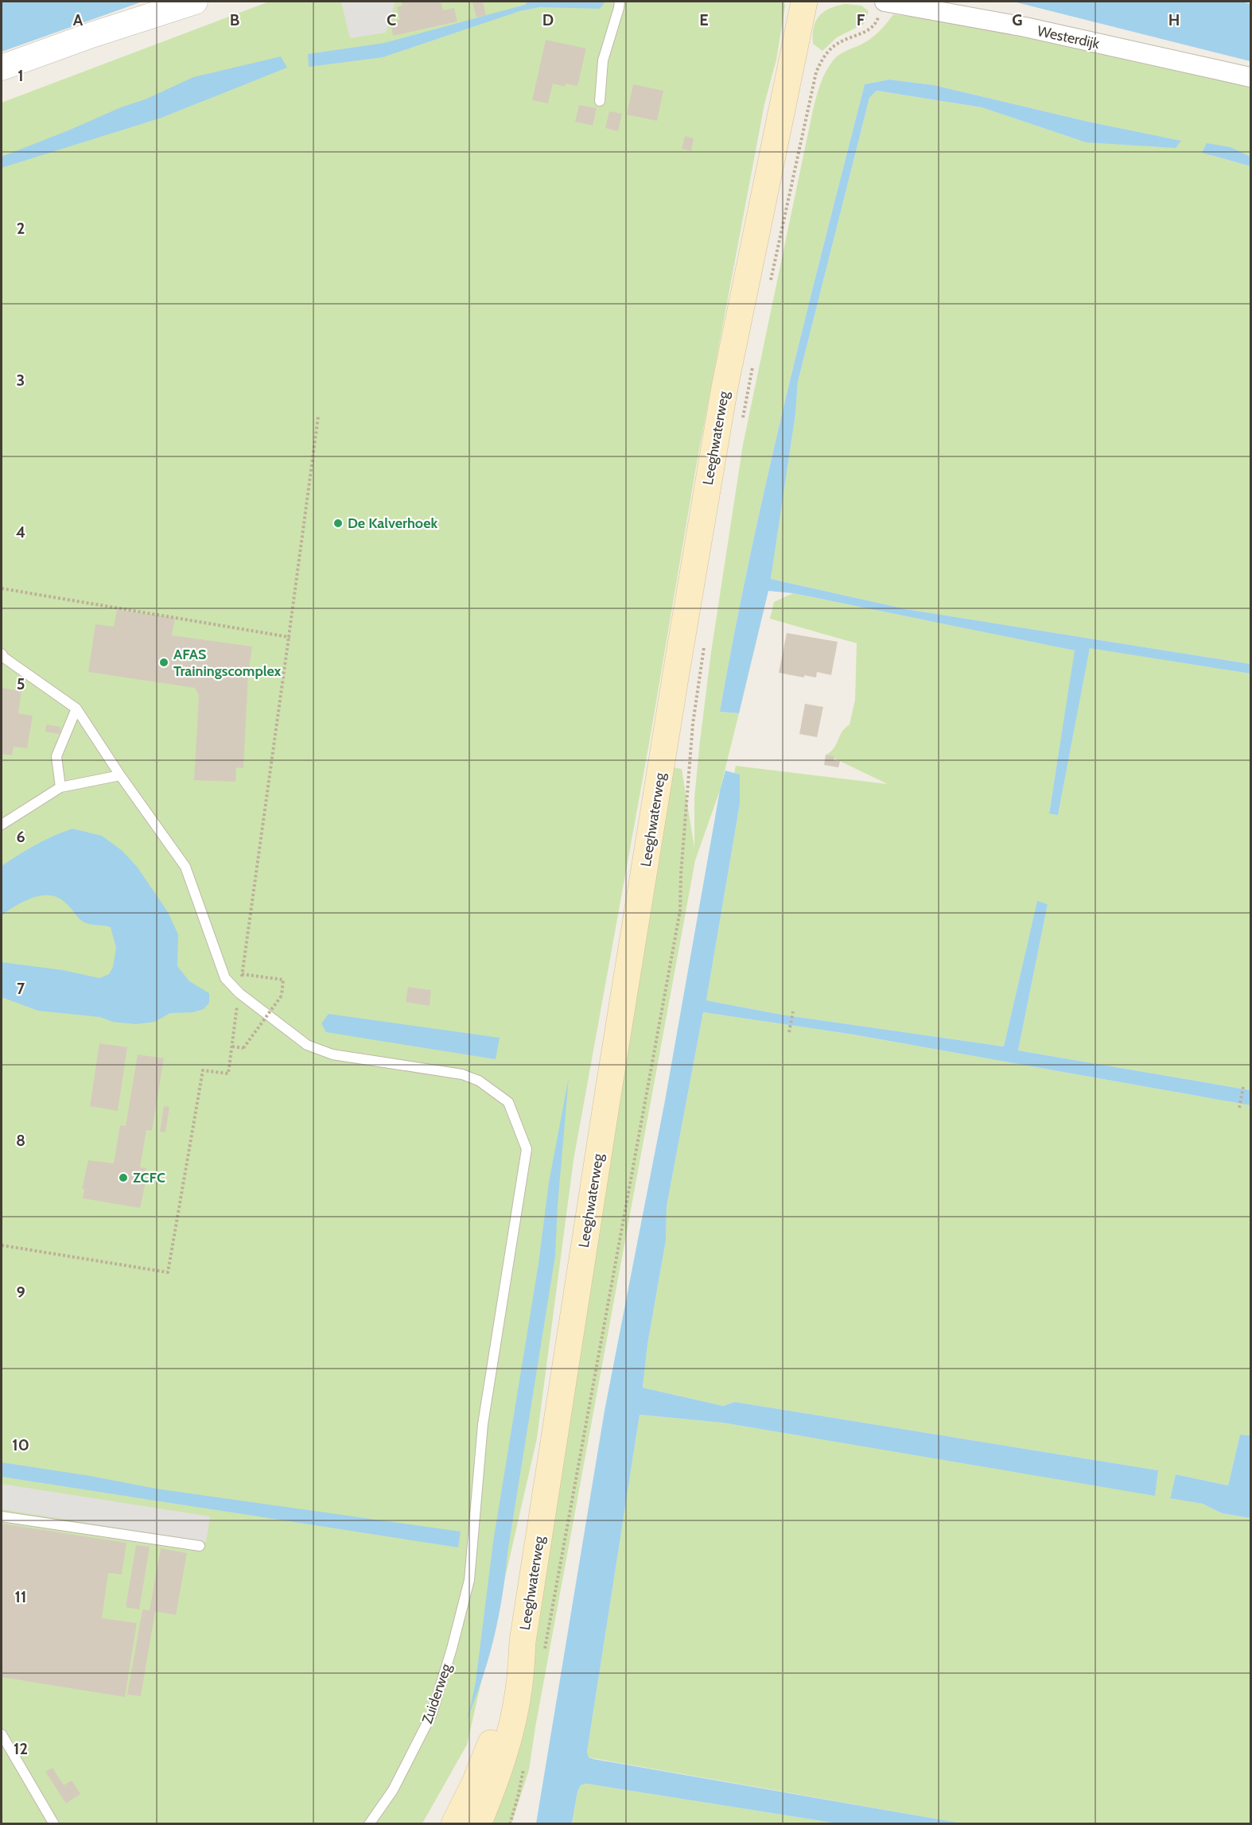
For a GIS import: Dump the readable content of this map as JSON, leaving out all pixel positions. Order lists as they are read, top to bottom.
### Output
{
  "streets": {
    "main road": ["Leeghwaterweg"],
    "street": ["Westerdijk"],
    "lane": ["Zuiderweg"]
  },
  "places": ["De Kalverhoek", "AFAS Trainingscomplex", "ZCFC"],
  "grid": {
    "columns": [
      "A",
      "B",
      "C",
      "D",
      "E",
      "F",
      "G",
      "H"
    ],
    "rows": [
      "1",
      "2",
      "3",
      "4",
      "5",
      "6",
      "7",
      "8",
      "9",
      "10",
      "11",
      "12"
    ]
  }
}
